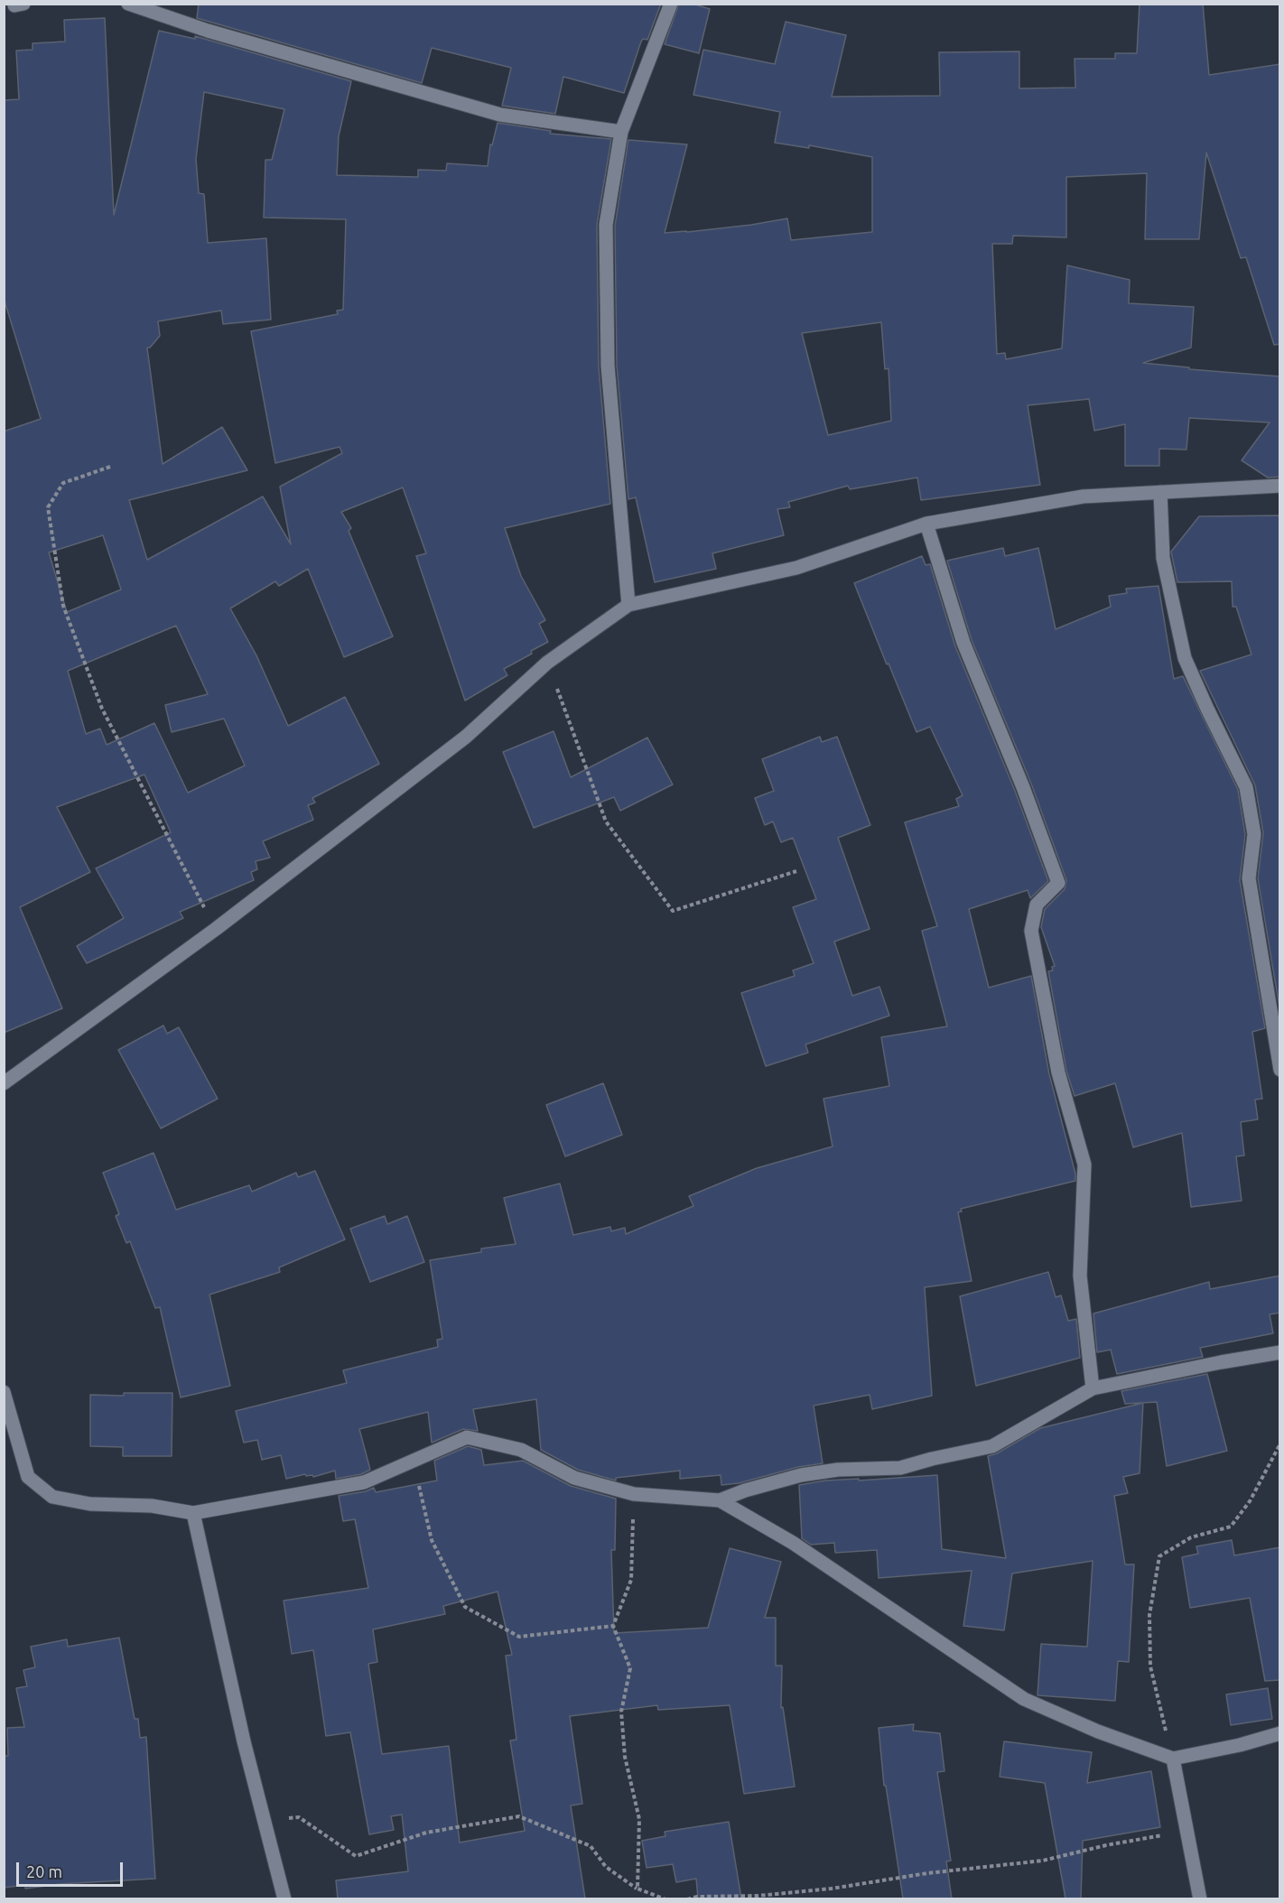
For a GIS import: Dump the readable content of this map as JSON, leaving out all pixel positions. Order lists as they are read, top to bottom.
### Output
{
  "scale_bar": "20 m"
}
